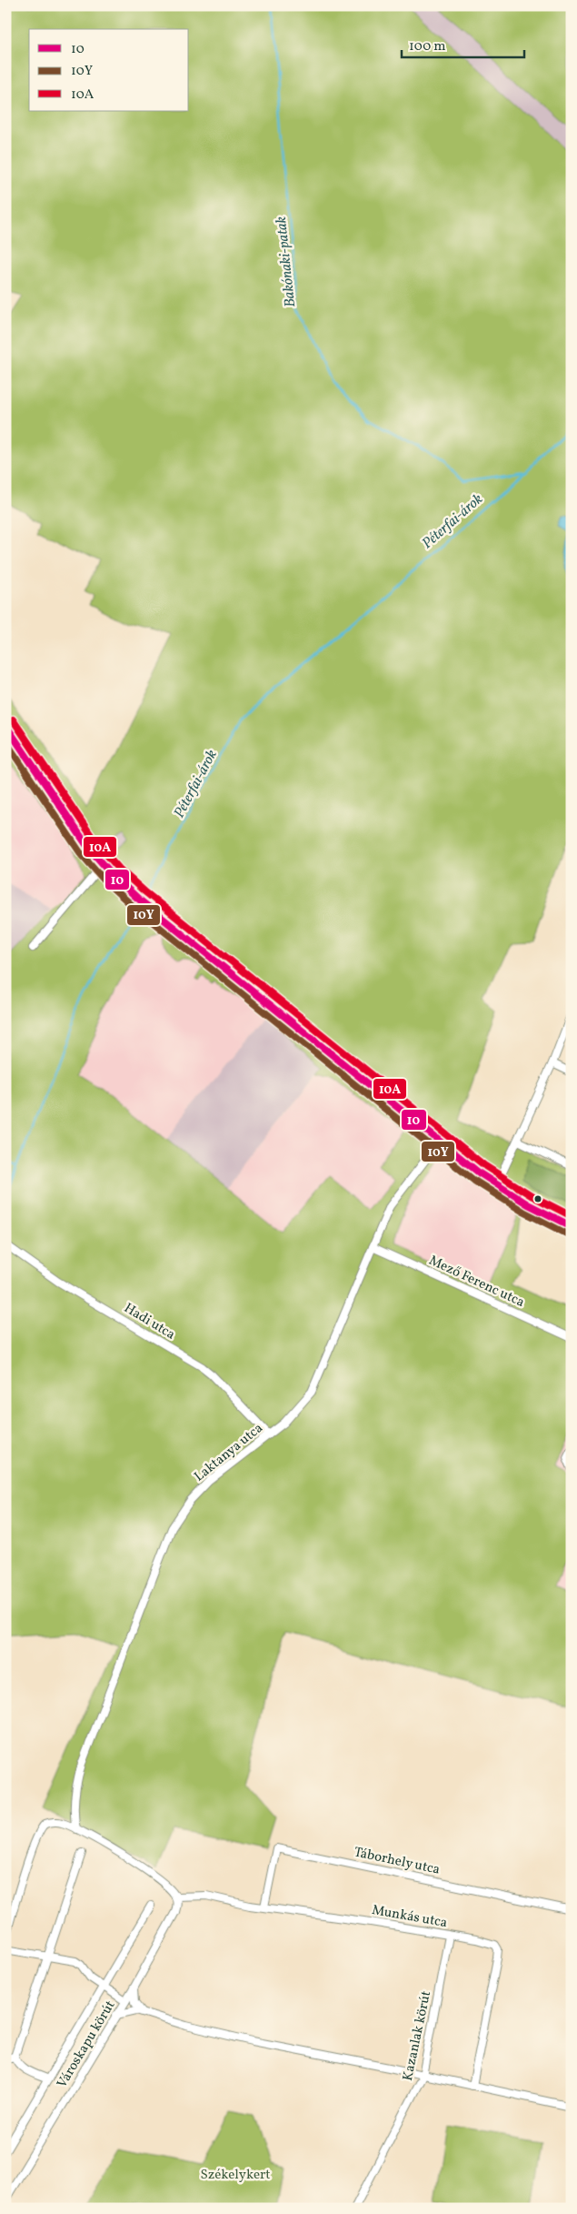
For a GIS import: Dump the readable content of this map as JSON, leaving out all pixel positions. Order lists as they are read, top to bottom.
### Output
{
  "streets": {
    "street": [
      "Mező Ferenc utca",
      "Hadi utca",
      "Laktanya utca",
      "Táborhely utca",
      "Munkás utca",
      "Kazanlak körút",
      "Városkapu körút"
    ]
  },
  "crossings": [
    ["Mező Ferenc utca", "Laktanya utca"],
    ["Hadi utca", "Laktanya utca"],
    ["Táborhely utca", "Munkás utca"],
    ["Munkás utca", "Kazanlak körút"],
    ["Munkás utca", "Városkapu körút"]
  ],
  "water": ["Bakónaki-patak", "Péterfai-árok"],
  "parks": ["Székelykert"],
  "lines": ["transit line 10A", "transit line 10", "transit line 10Y"],
  "legend": ["10", "10Y", "10A"],
  "scale_bar": "100 m"
}
